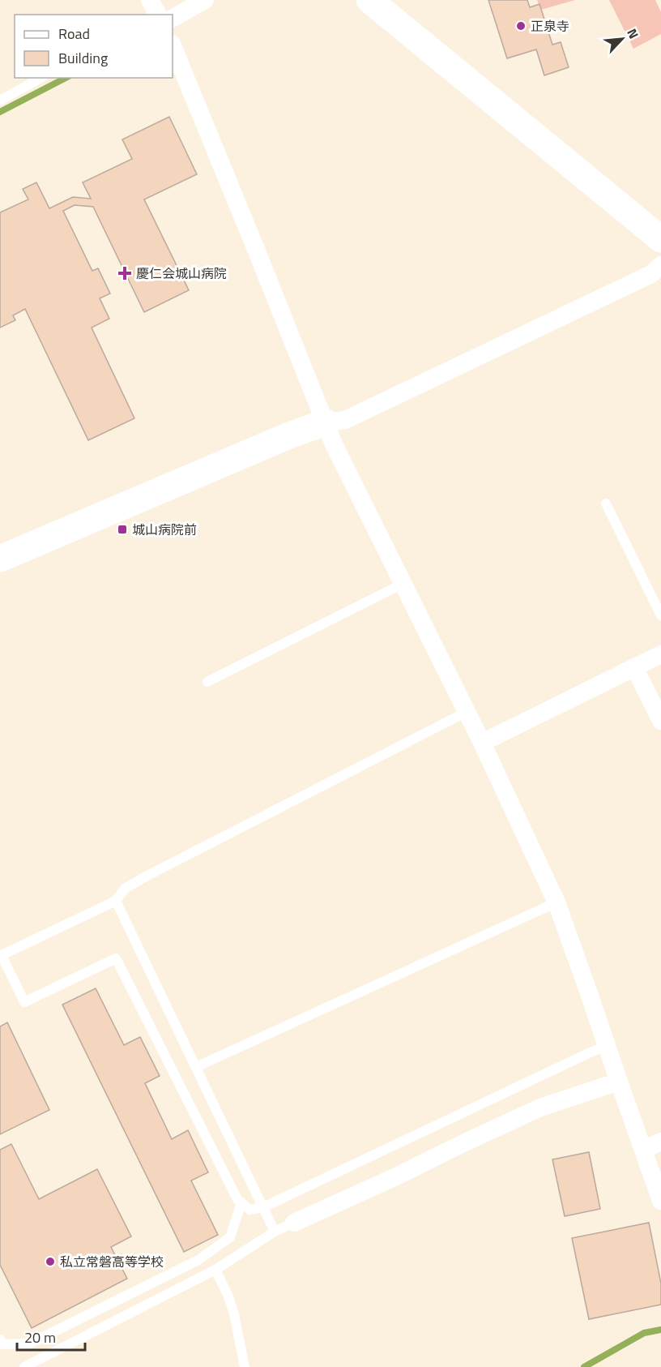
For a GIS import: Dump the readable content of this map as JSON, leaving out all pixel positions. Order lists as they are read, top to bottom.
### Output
{
  "places": {
    "other": ["正泉寺", "私立常磐高等学校"],
    "health": ["慶仁会城山病院"],
    "transit": ["城山病院前"]
  },
  "legend": ["Road", "Building"],
  "scale_bar": "20 m",
  "north": "top right"
}
